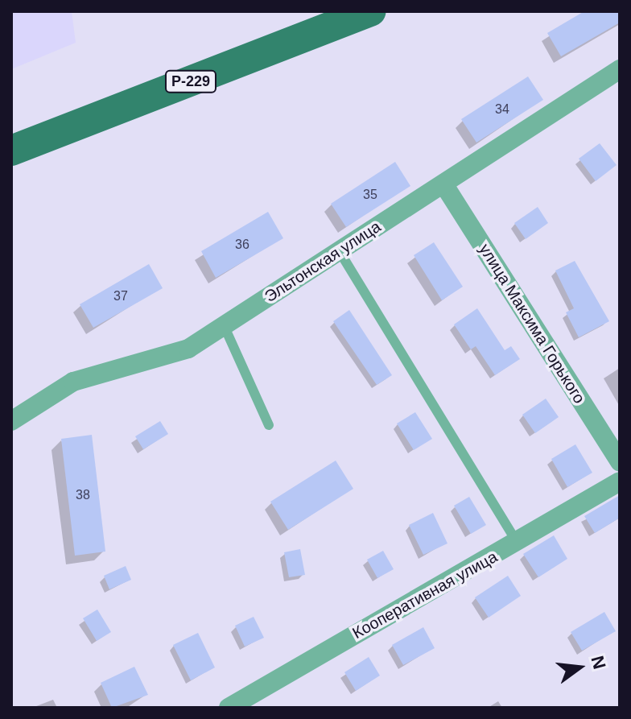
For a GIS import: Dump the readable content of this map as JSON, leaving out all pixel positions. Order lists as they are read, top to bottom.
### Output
{
  "streets": {
    "main road": ["Р-229"],
    "street": ["Эльтонская улица", "улица Максима Горького", "Кооперативная улица"]
  },
  "crossings": [
    ["Эльтонская улица", "улица Максима Горького"]
  ],
  "house_numbers": [
    "34",
    "35",
    "36",
    "37",
    "38"
  ],
  "north": "right"
}
